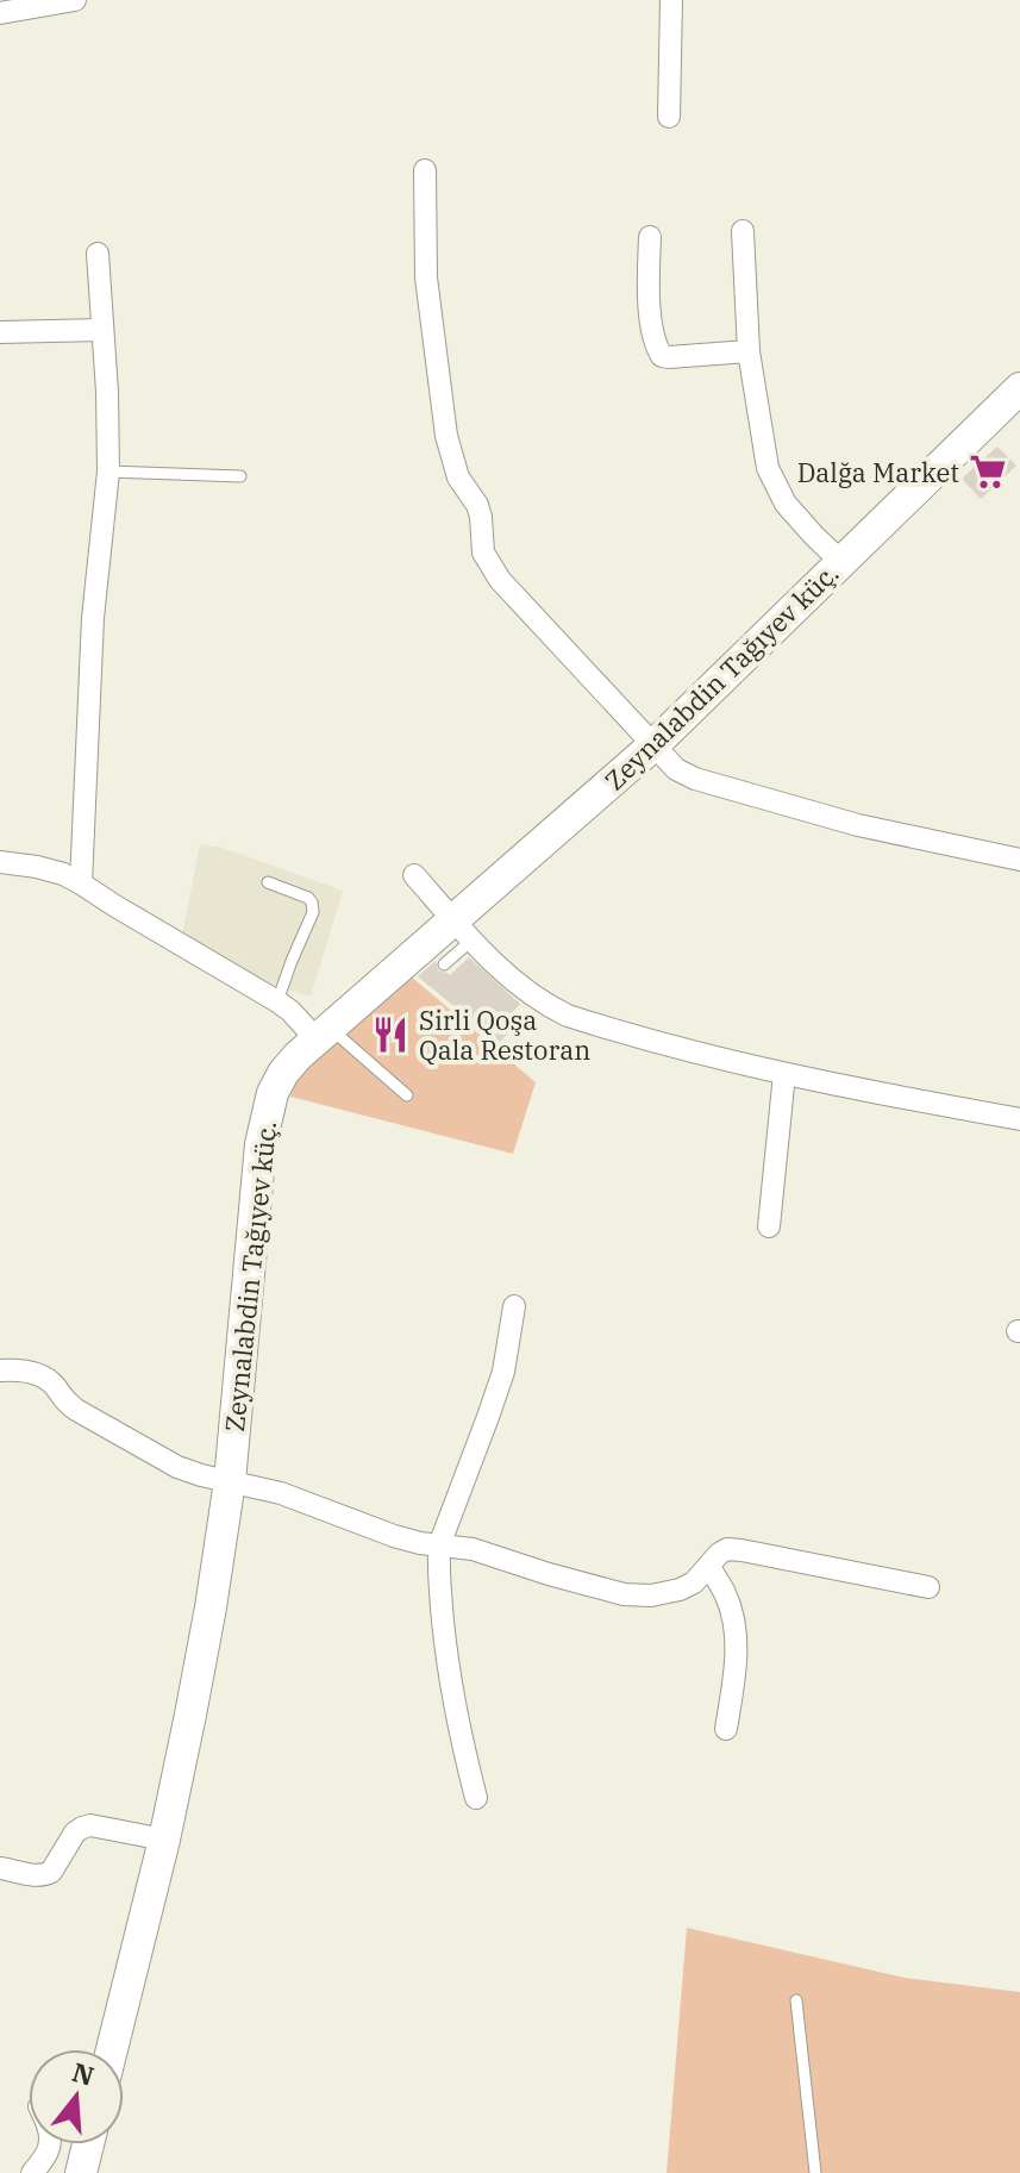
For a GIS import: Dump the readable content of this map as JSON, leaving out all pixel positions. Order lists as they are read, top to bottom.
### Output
{
  "streets": {
    "street": ["Zeynalabdin Tağıyev küç."]
  },
  "places": {
    "supermarket": ["Dalğa Market"],
    "restaurant": ["Sirli Qoşa Qala Restoran"]
  },
  "north": "top"
}
